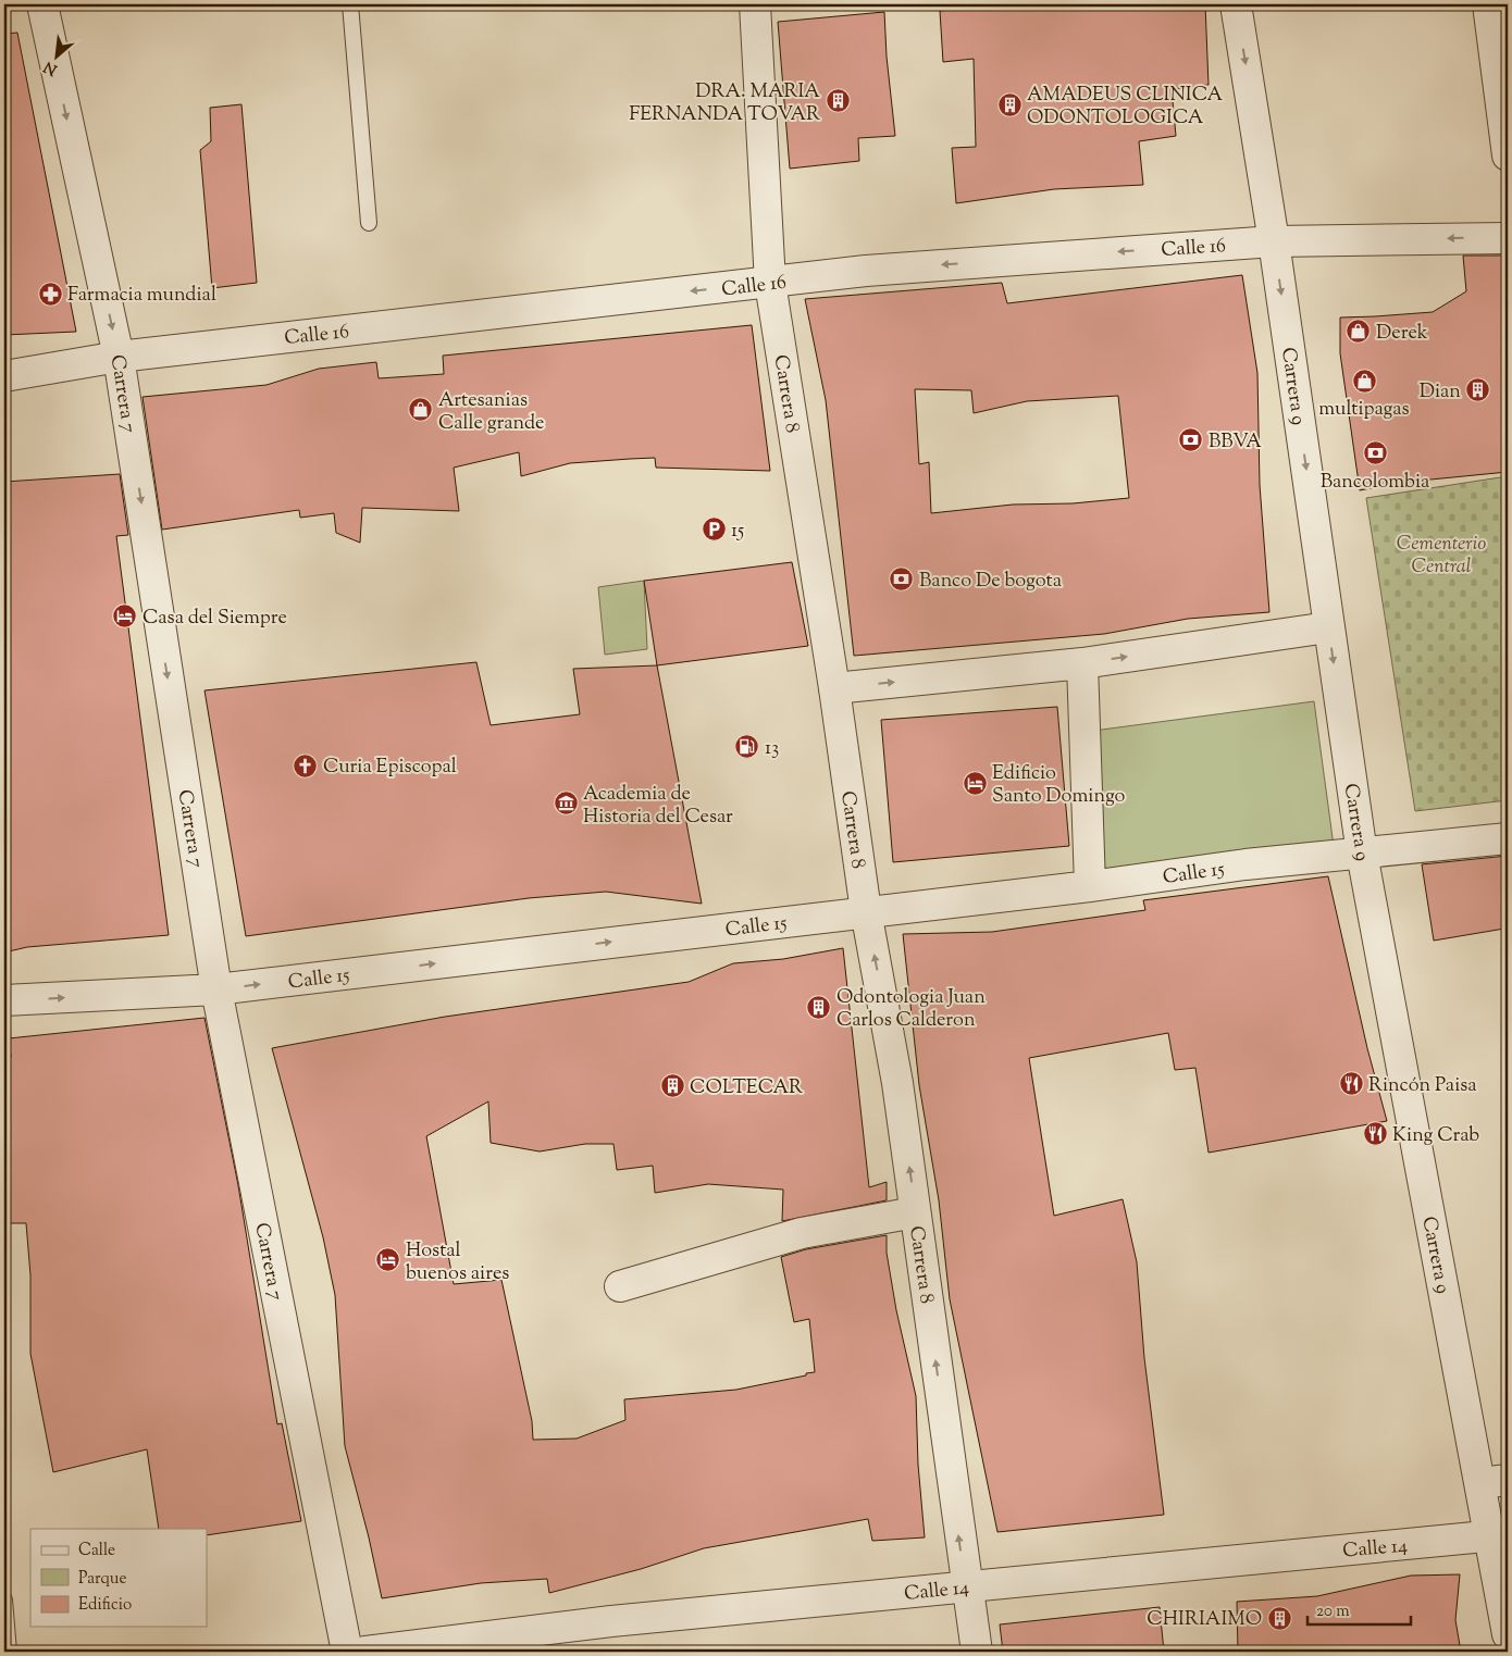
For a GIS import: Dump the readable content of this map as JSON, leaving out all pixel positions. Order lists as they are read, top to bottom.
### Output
{
  "streets": {
    "street": [
      "Calle 16",
      "Carrera 9",
      "Carrera 7",
      "Carrera 8",
      "Calle 15",
      "Calle 14"
    ]
  },
  "crossings": [
    ["Calle 16", "Carrera 9"],
    ["Calle 16", "Carrera 7"],
    ["Calle 16", "Carrera 8"],
    ["Carrera 9", "Calle 15"],
    ["Carrera 9", "Calle 14"],
    ["Carrera 7", "Calle 15"],
    ["Carrera 8", "Calle 15"],
    ["Carrera 8", "Calle 14"]
  ],
  "one_way": [
    "Calle 16",
    "Carrera 7",
    "Carrera 8",
    "Calle 15"
  ],
  "parks": ["Cementerio Central"],
  "places": {
    "building": [
      "DRA. MARIA FERNANDA TOVAR",
      "AMADEUS CLINICA ODONTOLOGICA",
      "Dian",
      "Odontologia Juan Carlos Calderon",
      "COLTECAR",
      "CHIRIAIMO"
    ],
    "pharmacy": ["Farmacia mundial"],
    "shop": ["Derek", "multipagas", "Artesanias Calle grande"],
    "bank": ["BBVA", "Bancolombia", "Banco De bogota"],
    "parking": ["15"],
    "hotel": ["Casa del Siempre", "Edificio Santo Domingo", "Hostal buenos aires"],
    "fuel station": ["13"],
    "church": ["Curia Episcopal"],
    "museum": ["Academia de Historia del Cesar"],
    "restaurant": ["Rincón Paisa", "King Crab"]
  },
  "legend": ["Calle", "Parque", "Edificio"],
  "scale_bar": "20 m",
  "north": "bottom left"
}
